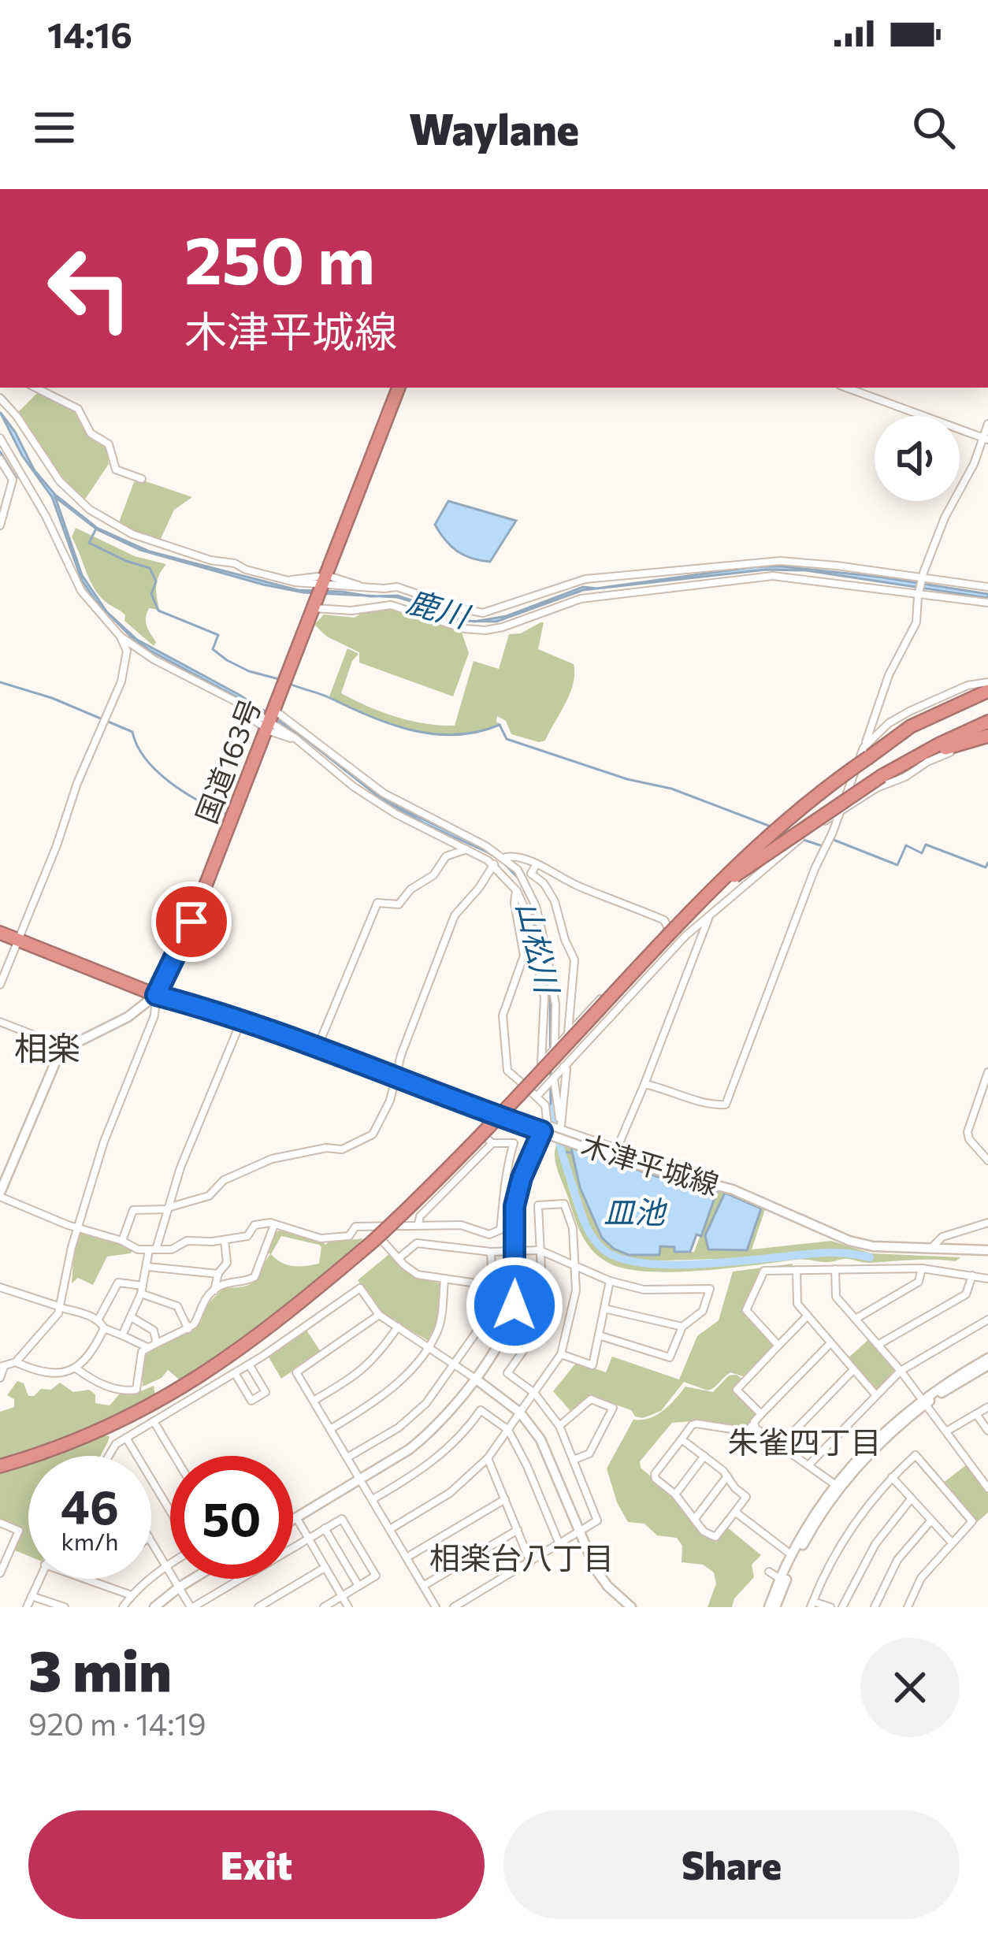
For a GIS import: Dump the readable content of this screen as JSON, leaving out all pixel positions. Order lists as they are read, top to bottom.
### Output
{
  "streets": {
    "highway": ["国道163号"],
    "main road": ["木津平城線"]
  },
  "crossings": [
    ["国道163号", "木津平城線"]
  ],
  "districts": ["相楽", "朱雀四丁目", "相楽台八丁目"],
  "water": ["鹿川", "山松川", "皿池"],
  "page": {
    "status": "14:16",
    "header": "Waylane",
    "turn": ["250 m", "木津平城線"],
    "speed": "46 km/h",
    "limit": "50",
    "heading": ["3 min", "920 m · 14:19"],
    "buttons": ["Exit", "Share"]
  }
}
